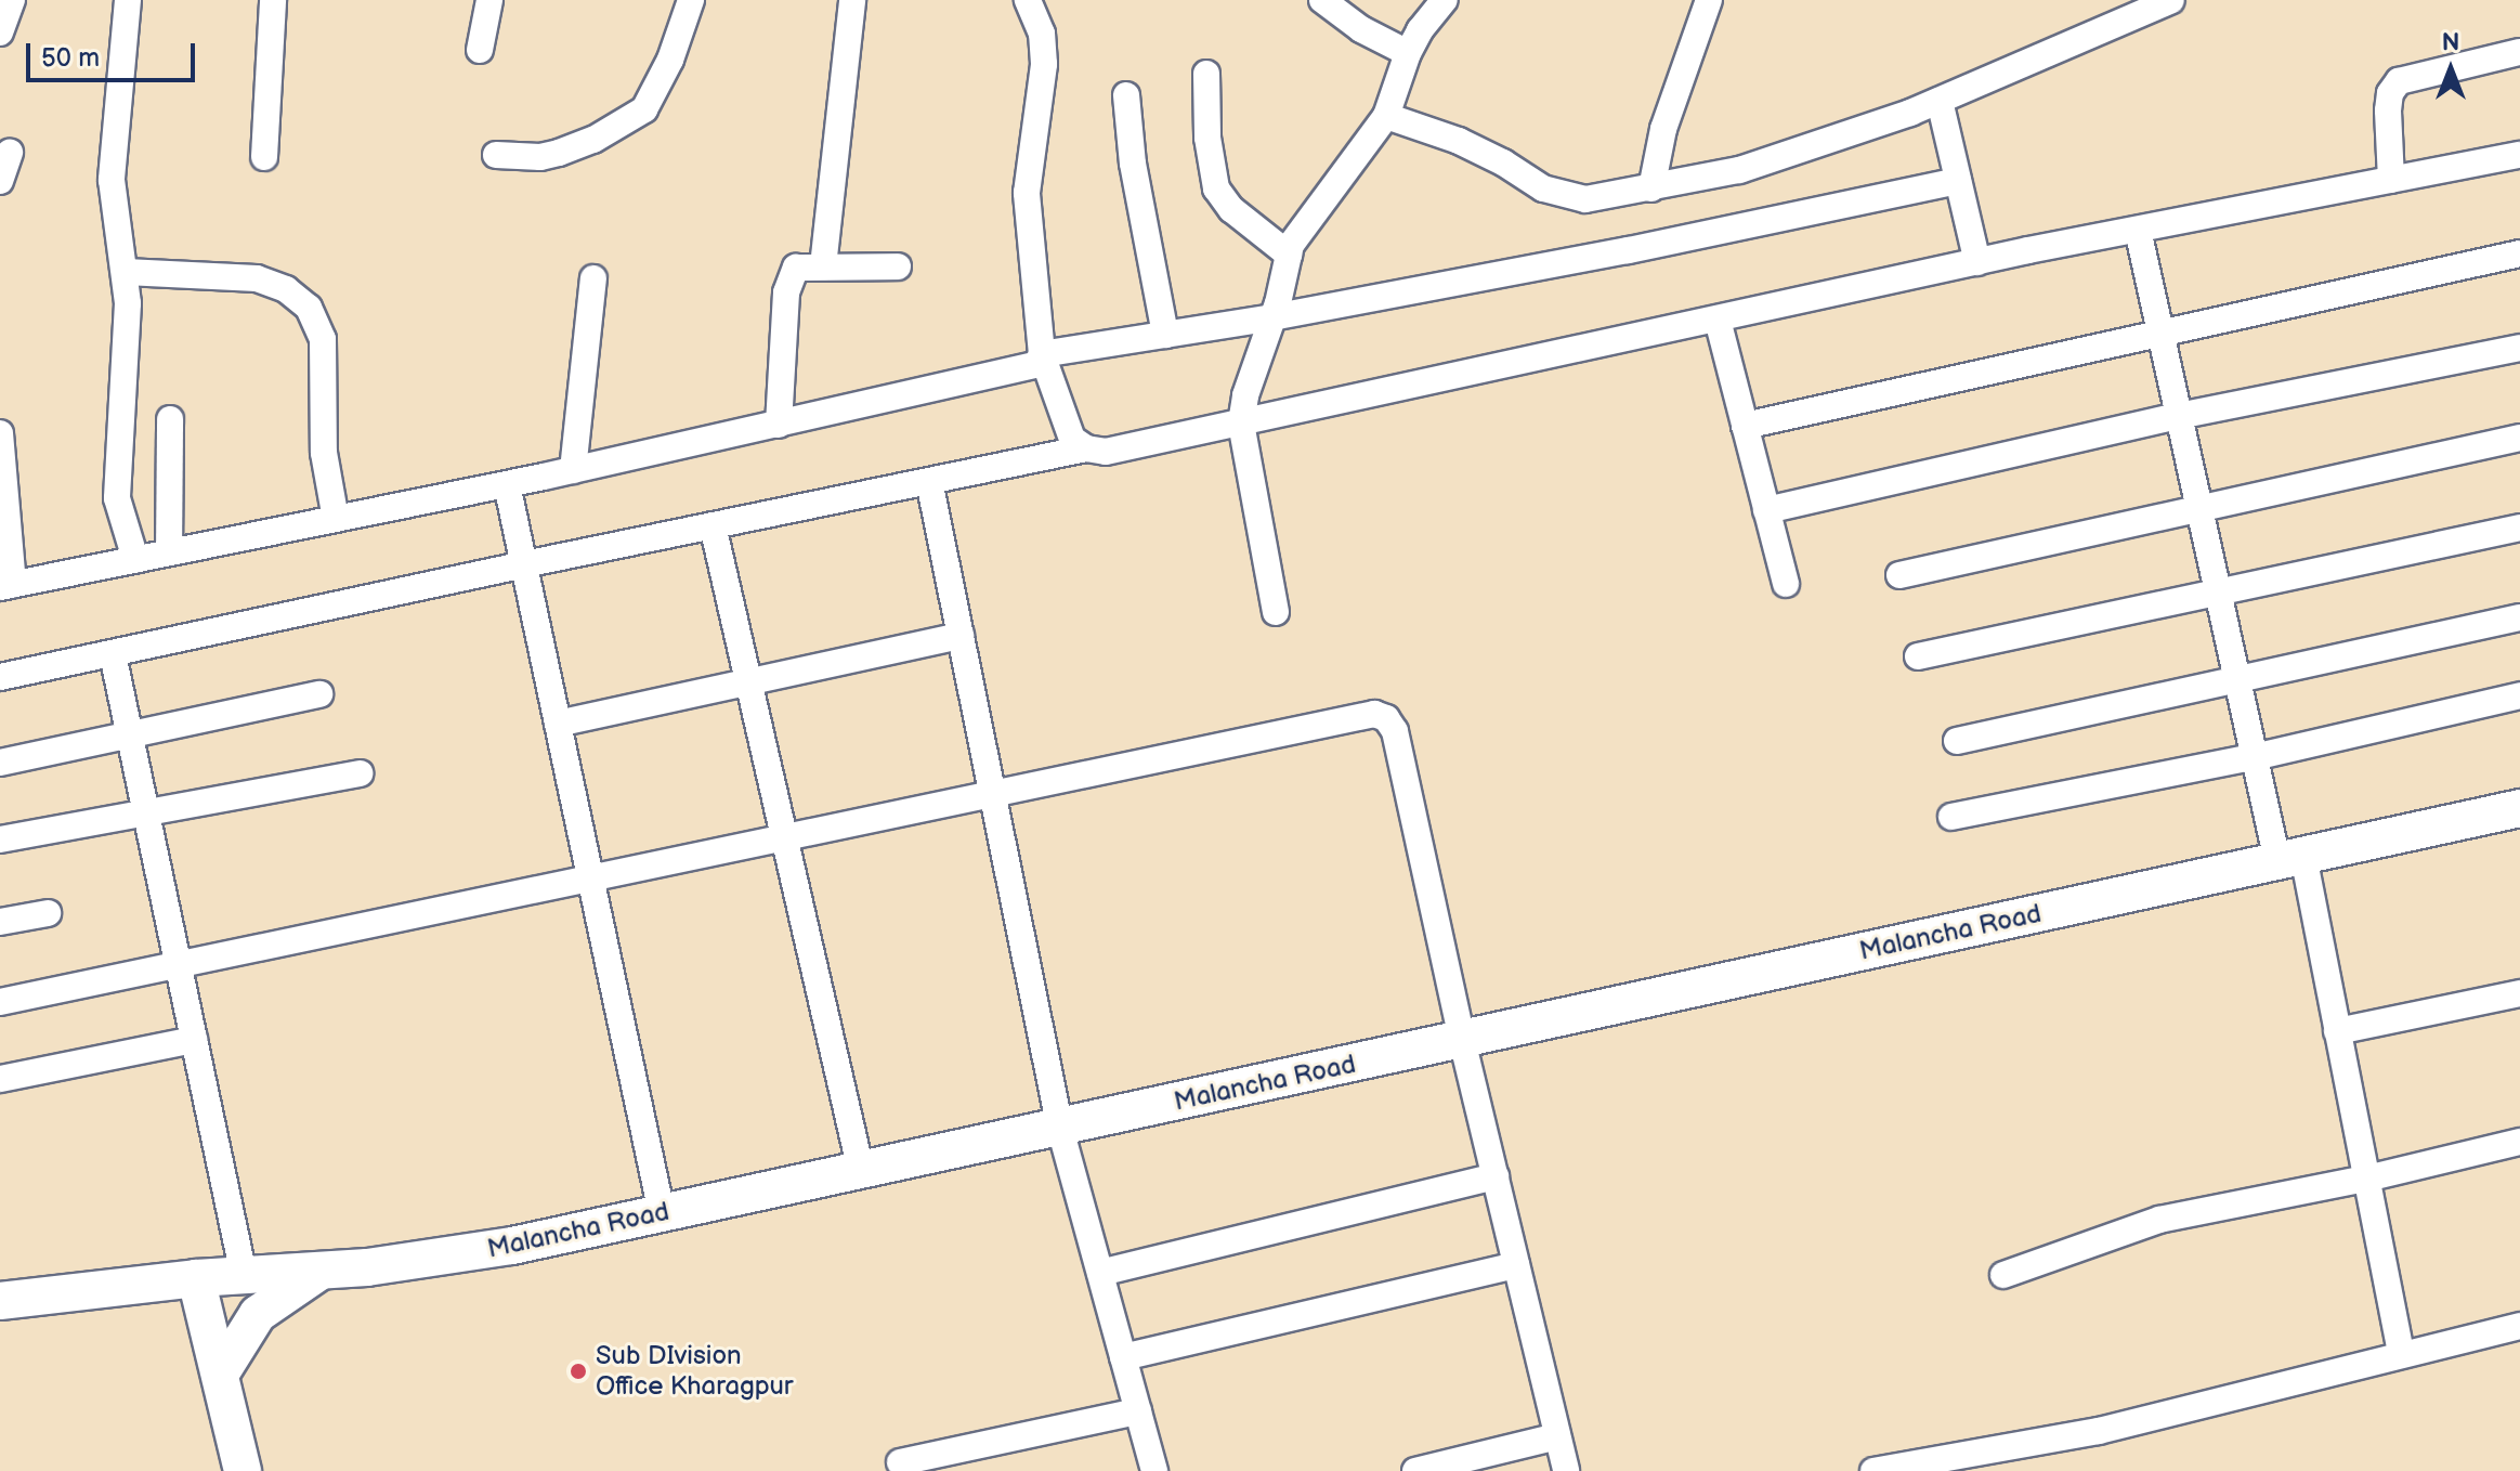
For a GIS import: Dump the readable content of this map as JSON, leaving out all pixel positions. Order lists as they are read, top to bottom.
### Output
{
  "streets": {
    "main road": ["Malancha Road"]
  },
  "places": ["Sub DIvision Office Kharagpur"],
  "scale_bar": "50 m",
  "north": "top"
}
